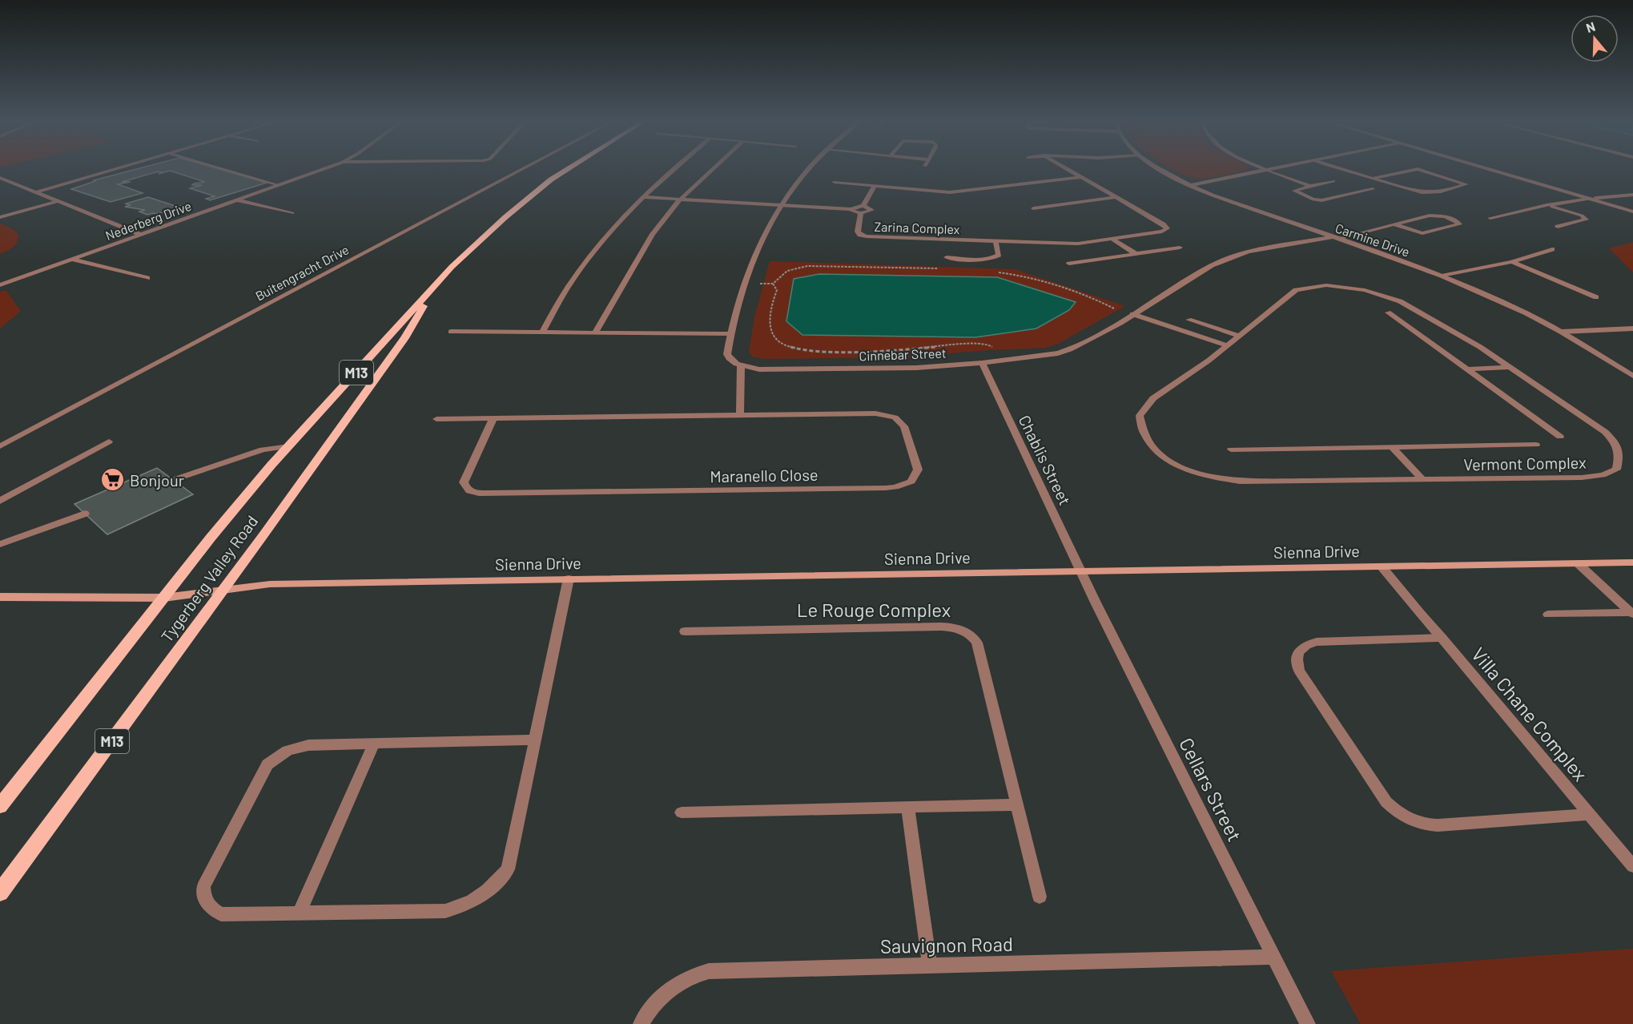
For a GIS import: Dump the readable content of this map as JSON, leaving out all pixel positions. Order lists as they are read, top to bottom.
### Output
{
  "streets": {
    "main road": ["M13", "Tygerberg Valley Road"],
    "street": [
      "Nederberg Drive",
      "Zarina Complex",
      "Carmine Drive",
      "Buitengracht Drive",
      "Cinnebar Street",
      "Chablis Street",
      "Vermont Complex",
      "Maranello Close",
      "Sienna Drive",
      "Le Rouge Complex",
      "Villa Chane Complex",
      "Cellars Street",
      "Sauvignon Road"
    ]
  },
  "crossings": [
    ["Carmine Drive", "Cinnebar Street"],
    ["Cinnebar Street", "Chablis Street"],
    ["Chablis Street", "Sienna Drive"],
    ["Chablis Street", "Cellars Street"],
    ["Sienna Drive", "Tygerberg Valley Road"],
    ["Sienna Drive", "Villa Chane Complex"],
    ["Sienna Drive", "Cellars Street"],
    ["Cellars Street", "Sauvignon Road"]
  ],
  "places": {
    "supermarket": ["Bonjour"]
  },
  "north": "top"
}
